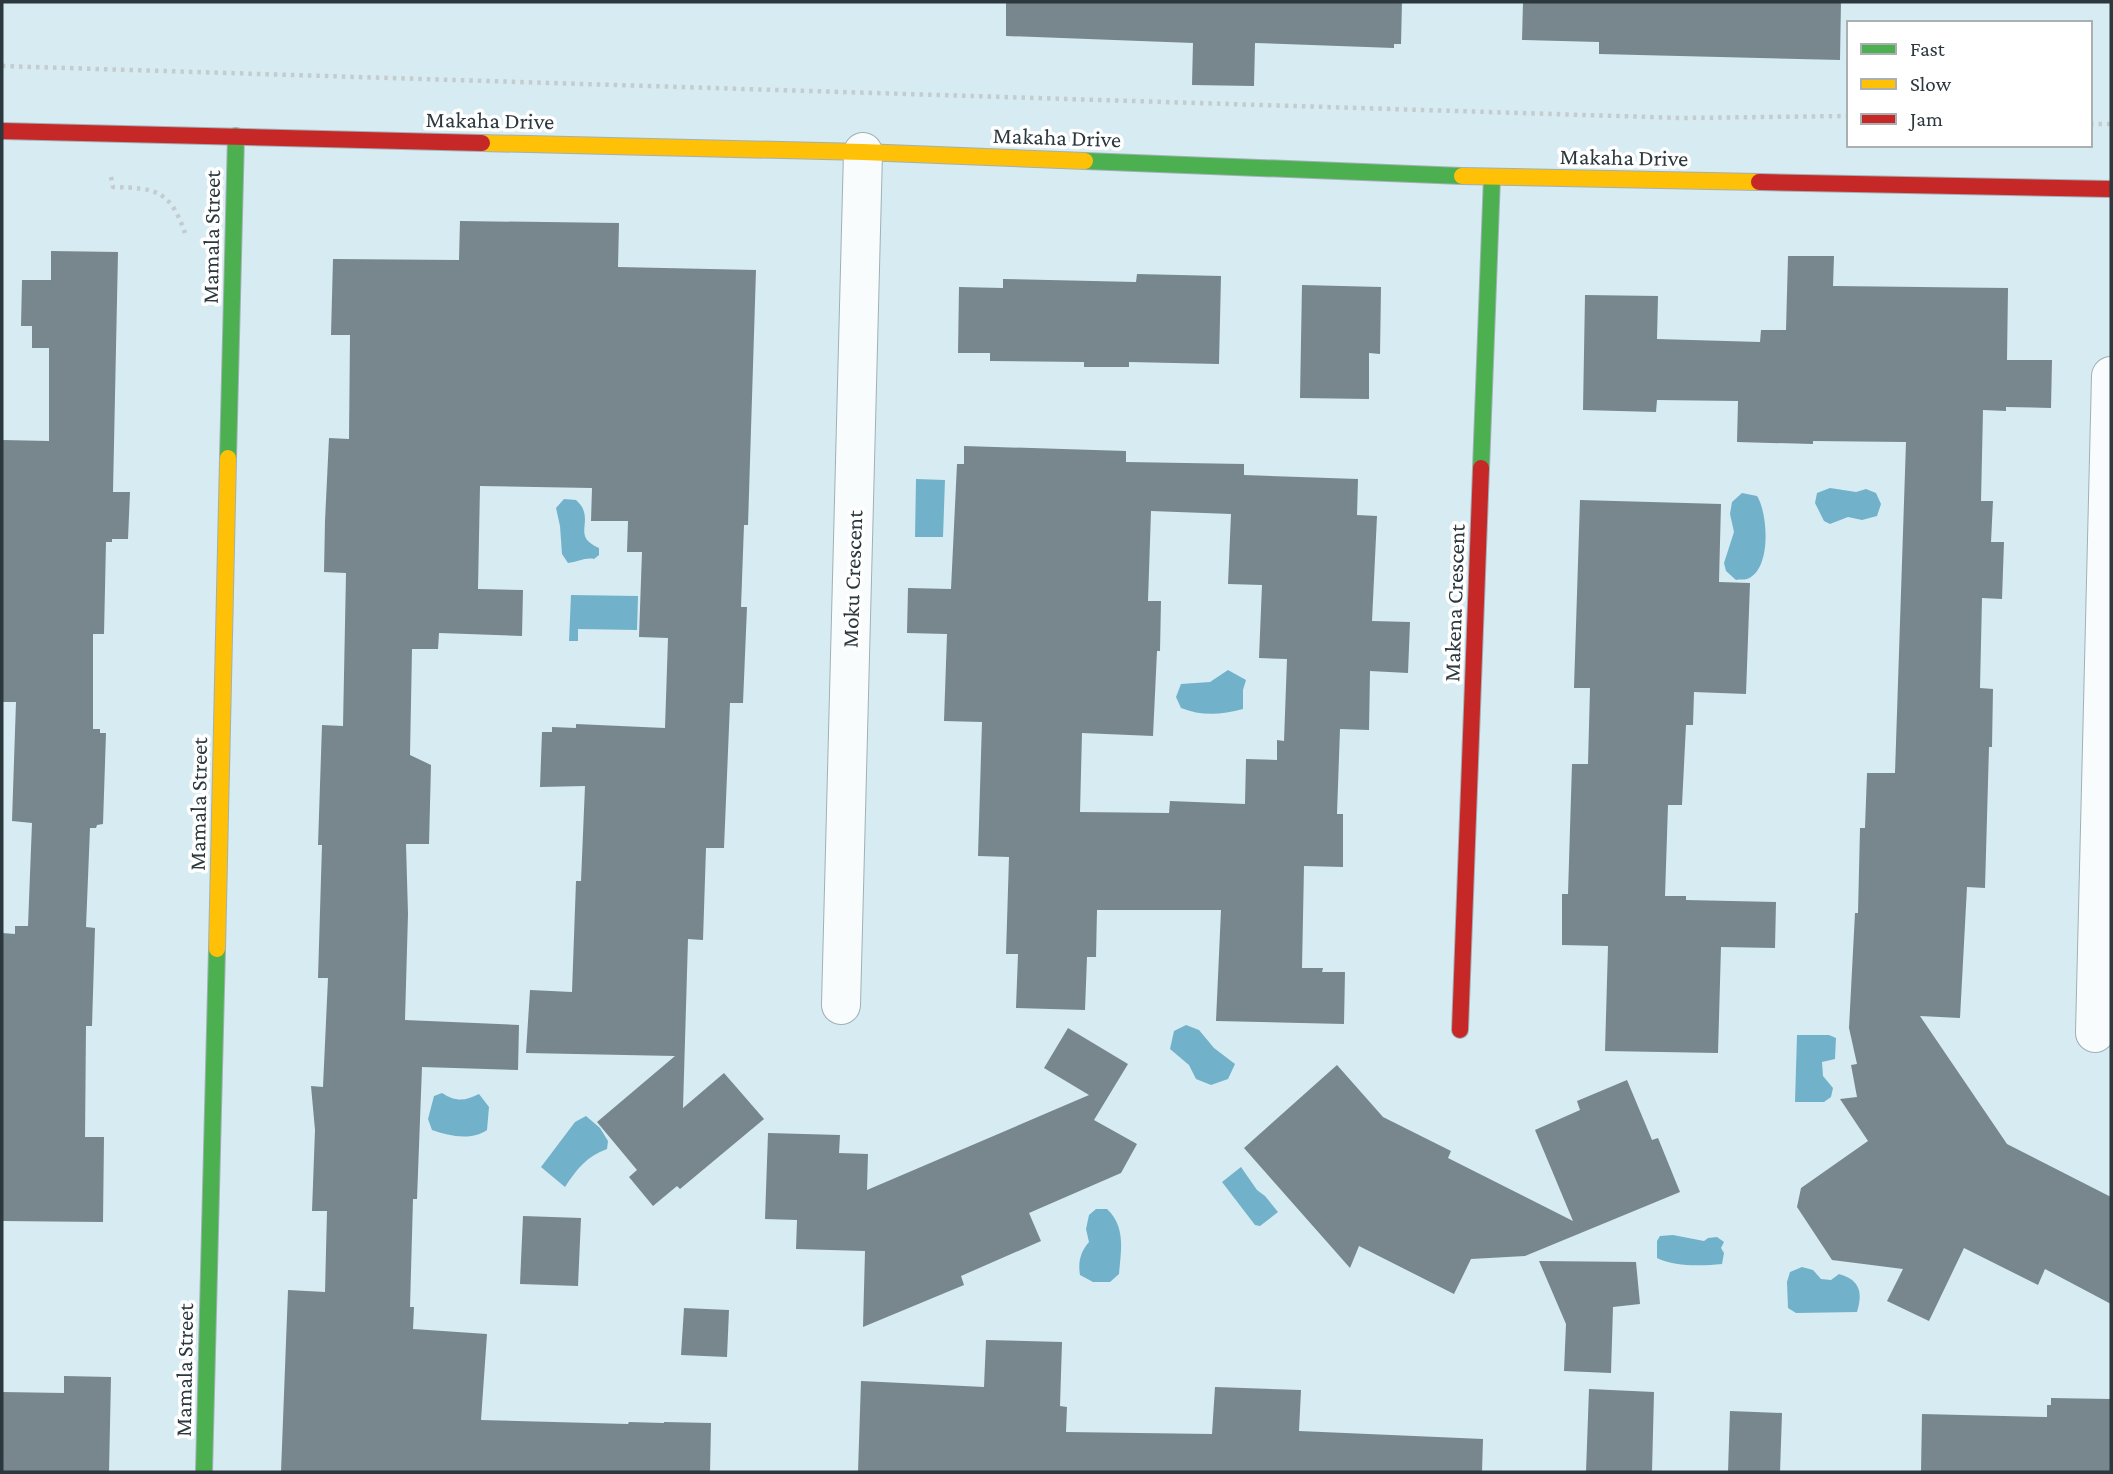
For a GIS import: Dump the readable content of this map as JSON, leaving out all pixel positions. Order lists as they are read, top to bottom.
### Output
{
  "streets": {
    "street": [
      "Makaha Drive",
      "Mamala Street",
      "Moku Crescent",
      "Makena Crescent"
    ]
  },
  "crossings": [
    ["Makaha Drive", "Mamala Street"],
    ["Makaha Drive", "Moku Crescent"],
    ["Makaha Drive", "Makena Crescent"]
  ],
  "legend": ["Fast", "Slow", "Jam"]
}
